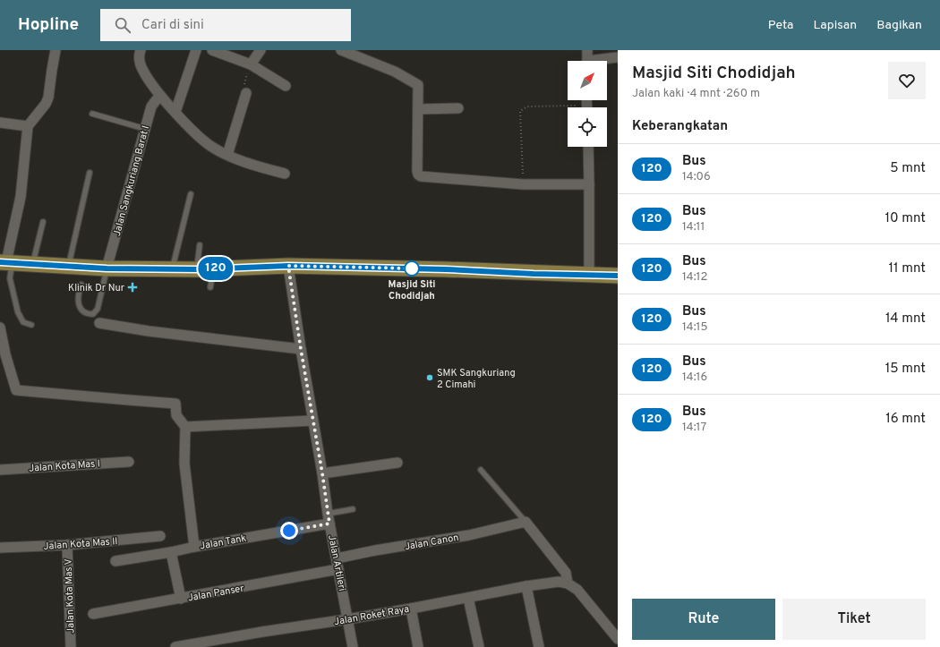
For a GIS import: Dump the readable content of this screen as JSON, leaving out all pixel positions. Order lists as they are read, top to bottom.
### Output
{
  "streets": {
    "street": [
      "Jalan Sangkuriang Barat I",
      "Jalan Kota Mas I",
      "Jalan Tank",
      "Jalan Canon",
      "Jalan Kota Mas II",
      "Jalan Artileri",
      "Jalan Panser",
      "Jalan Kota Mas V",
      "Jalan Roket Raya"
    ]
  },
  "crossings": [
    ["Jalan Tank", "Jalan Artileri"],
    ["Jalan Canon", "Jalan Artileri"],
    ["Jalan Kota Mas II", "Jalan Kota Mas V"],
    ["Jalan Artileri", "Jalan Panser"],
    ["Jalan Artileri", "Jalan Roket Raya"]
  ],
  "places": {
    "other": ["Masjid Siti Chodidjah", "SMK Sangkuriang 2 Cimahi"],
    "health": ["Klinik Dr Nur"]
  },
  "lines": ["bus line 120"],
  "north": "top right",
  "page": {
    "header": "Hopline",
    "search": "Cari di sini",
    "nav": ["Peta", "Lapisan", "Bagikan"],
    "on_map": "120",
    "heading": [
      ["Masjid Siti Chodidjah", "Jalan kaki · 4 mnt · 260 m"],
      "Keberangkatan"
    ],
    "list": [
      {
        "mark": "120",
        "name": "Bus",
        "note": "14:06",
        "value": "5 mnt"
      },
      {
        "mark": "120",
        "name": "Bus",
        "note": "14:11",
        "value": "10 mnt"
      },
      {
        "mark": "120",
        "name": "Bus",
        "note": "14:12",
        "value": "11 mnt"
      },
      {
        "mark": "120",
        "name": "Bus",
        "note": "14:15",
        "value": "14 mnt"
      },
      {
        "mark": "120",
        "name": "Bus",
        "note": "14:16",
        "value": "15 mnt"
      },
      {
        "mark": "120",
        "name": "Bus",
        "note": "14:17",
        "value": "16 mnt"
      }
    ],
    "buttons": ["Rute", "Tiket"]
  }
}
